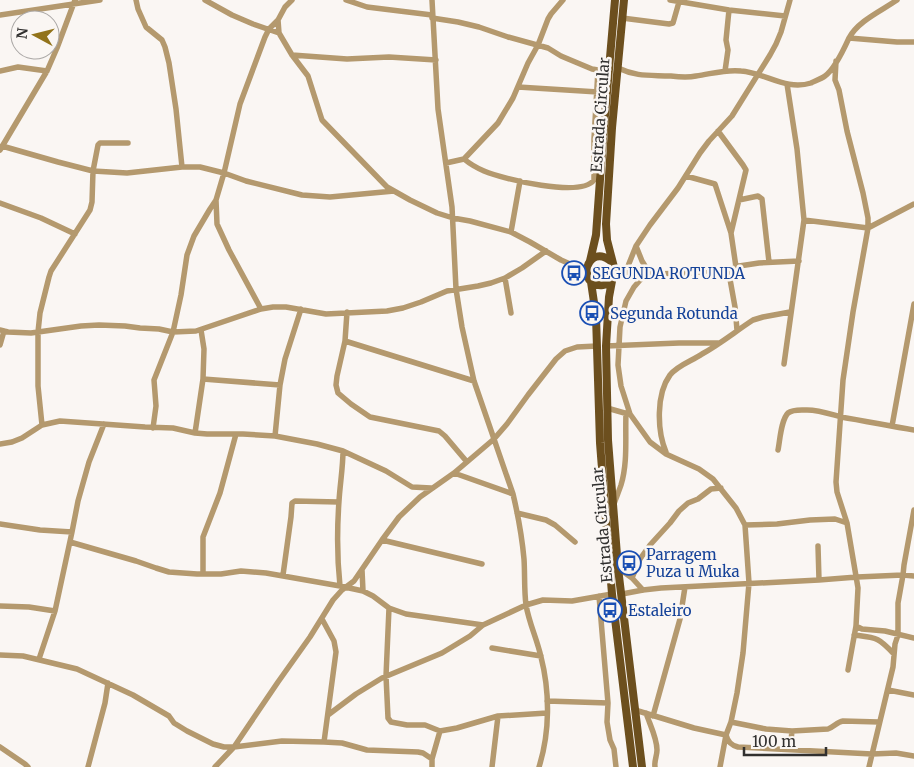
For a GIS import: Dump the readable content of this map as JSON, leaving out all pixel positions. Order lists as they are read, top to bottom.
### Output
{
  "streets": {
    "main road": ["Estrada Circular"]
  },
  "places": {
    "bus stop": [
      "SEGUNDA ROTUNDA",
      "Segunda Rotunda",
      "Parragem Puza u Muka",
      "Estaleiro"
    ]
  },
  "scale_bar": "100 m",
  "north": "left"
}
